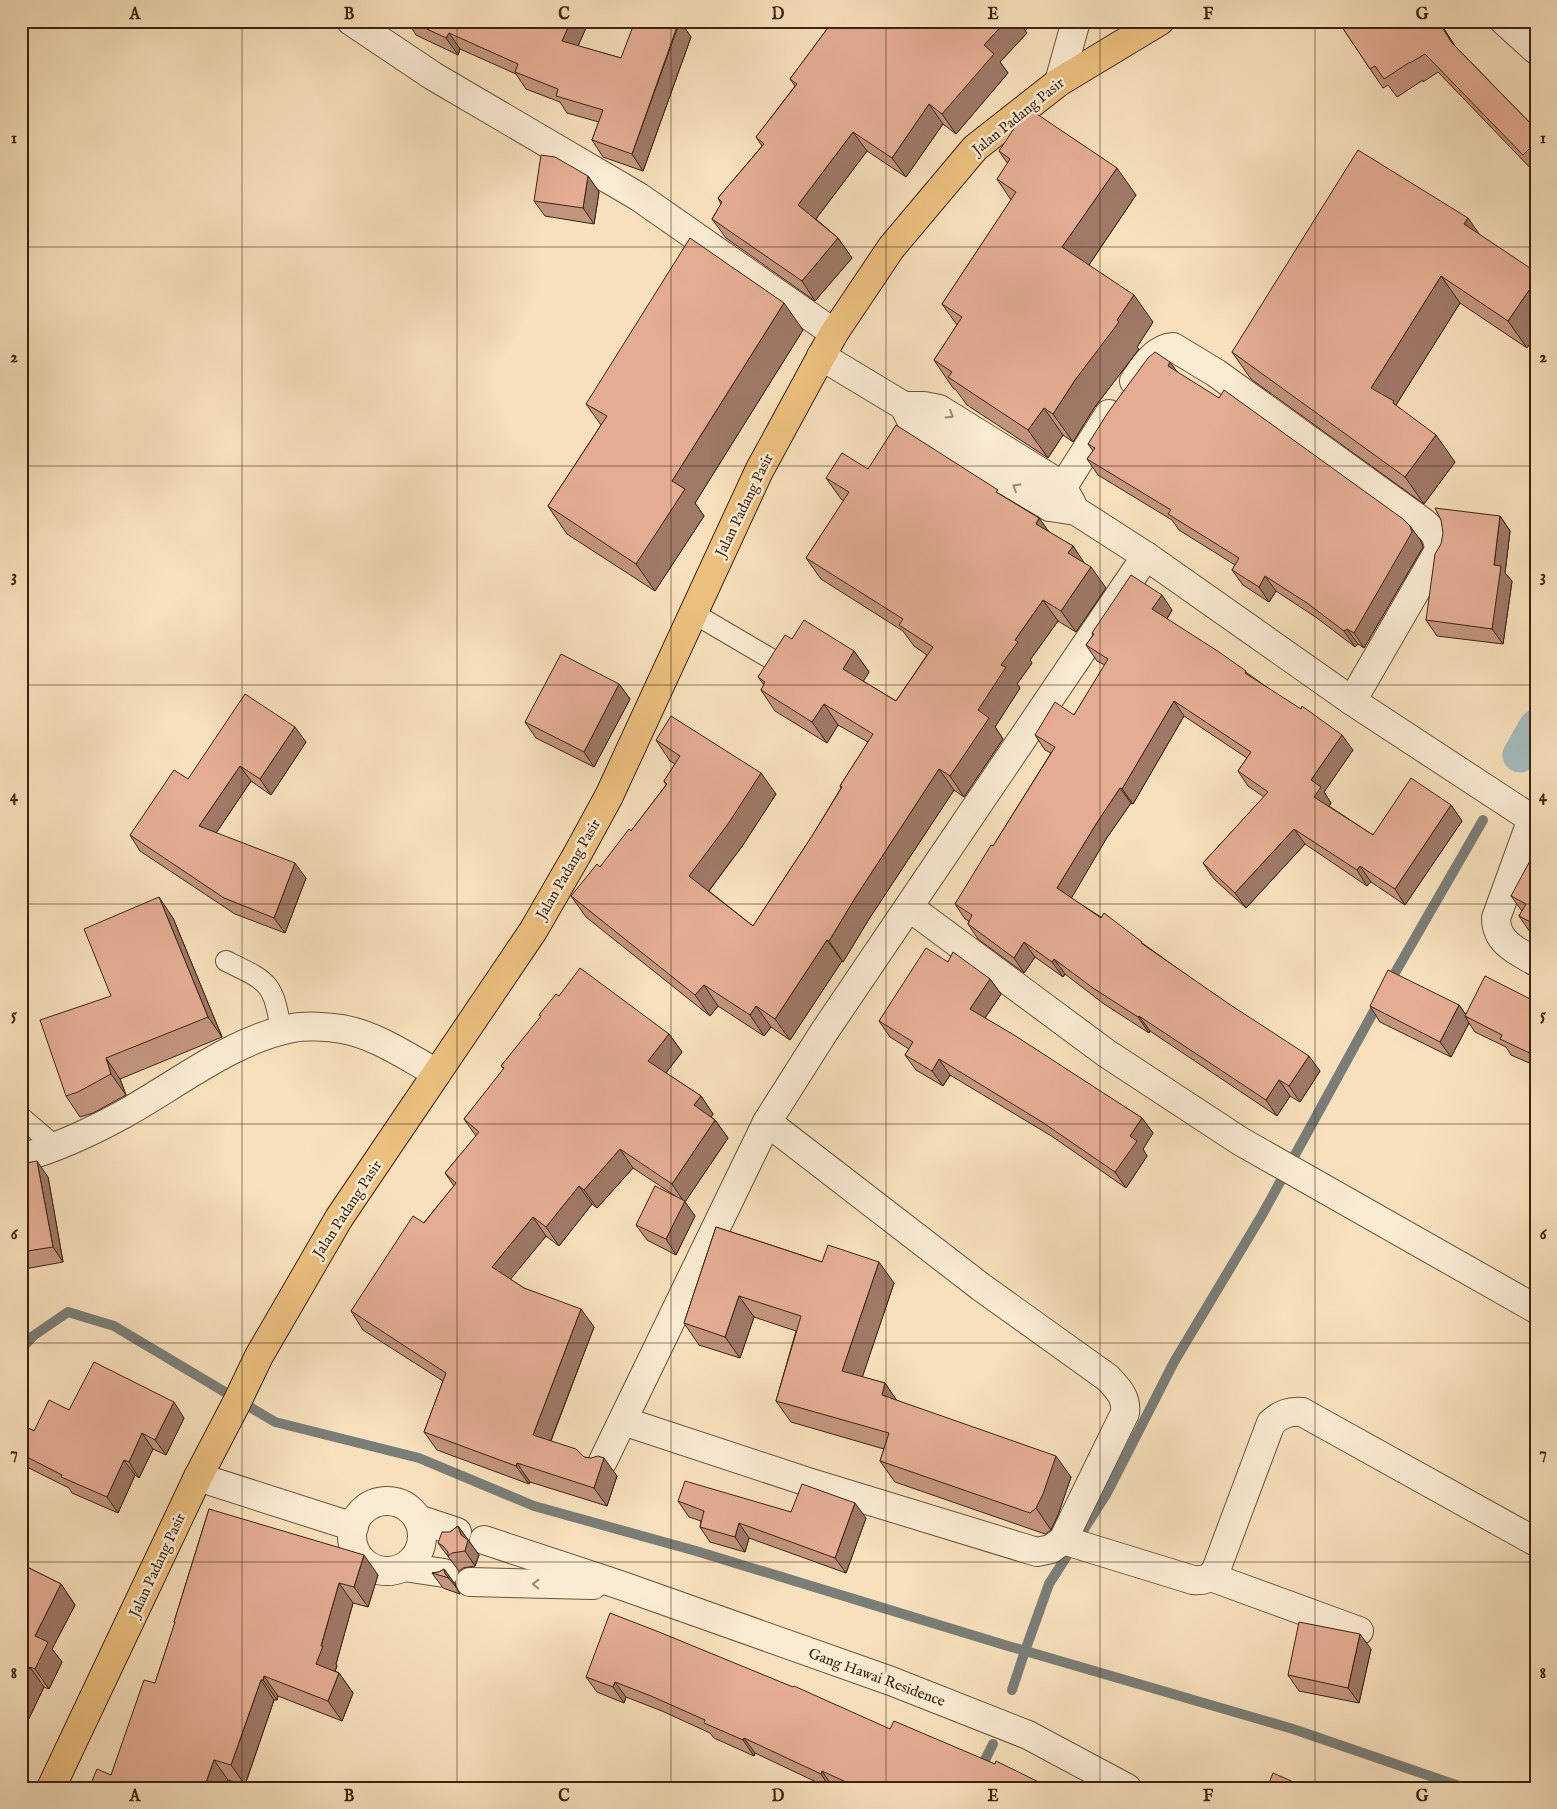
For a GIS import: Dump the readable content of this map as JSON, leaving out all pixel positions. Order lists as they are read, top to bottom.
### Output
{
  "streets": {
    "highway": ["Jalan Padang Pasir"],
    "street": ["Gang Hawai Residence"]
  },
  "grid": {
    "columns": [
      "A",
      "B",
      "C",
      "D",
      "E",
      "F",
      "G"
    ],
    "rows": [
      "1",
      "2",
      "3",
      "4",
      "5",
      "6",
      "7",
      "8"
    ]
  }
}
